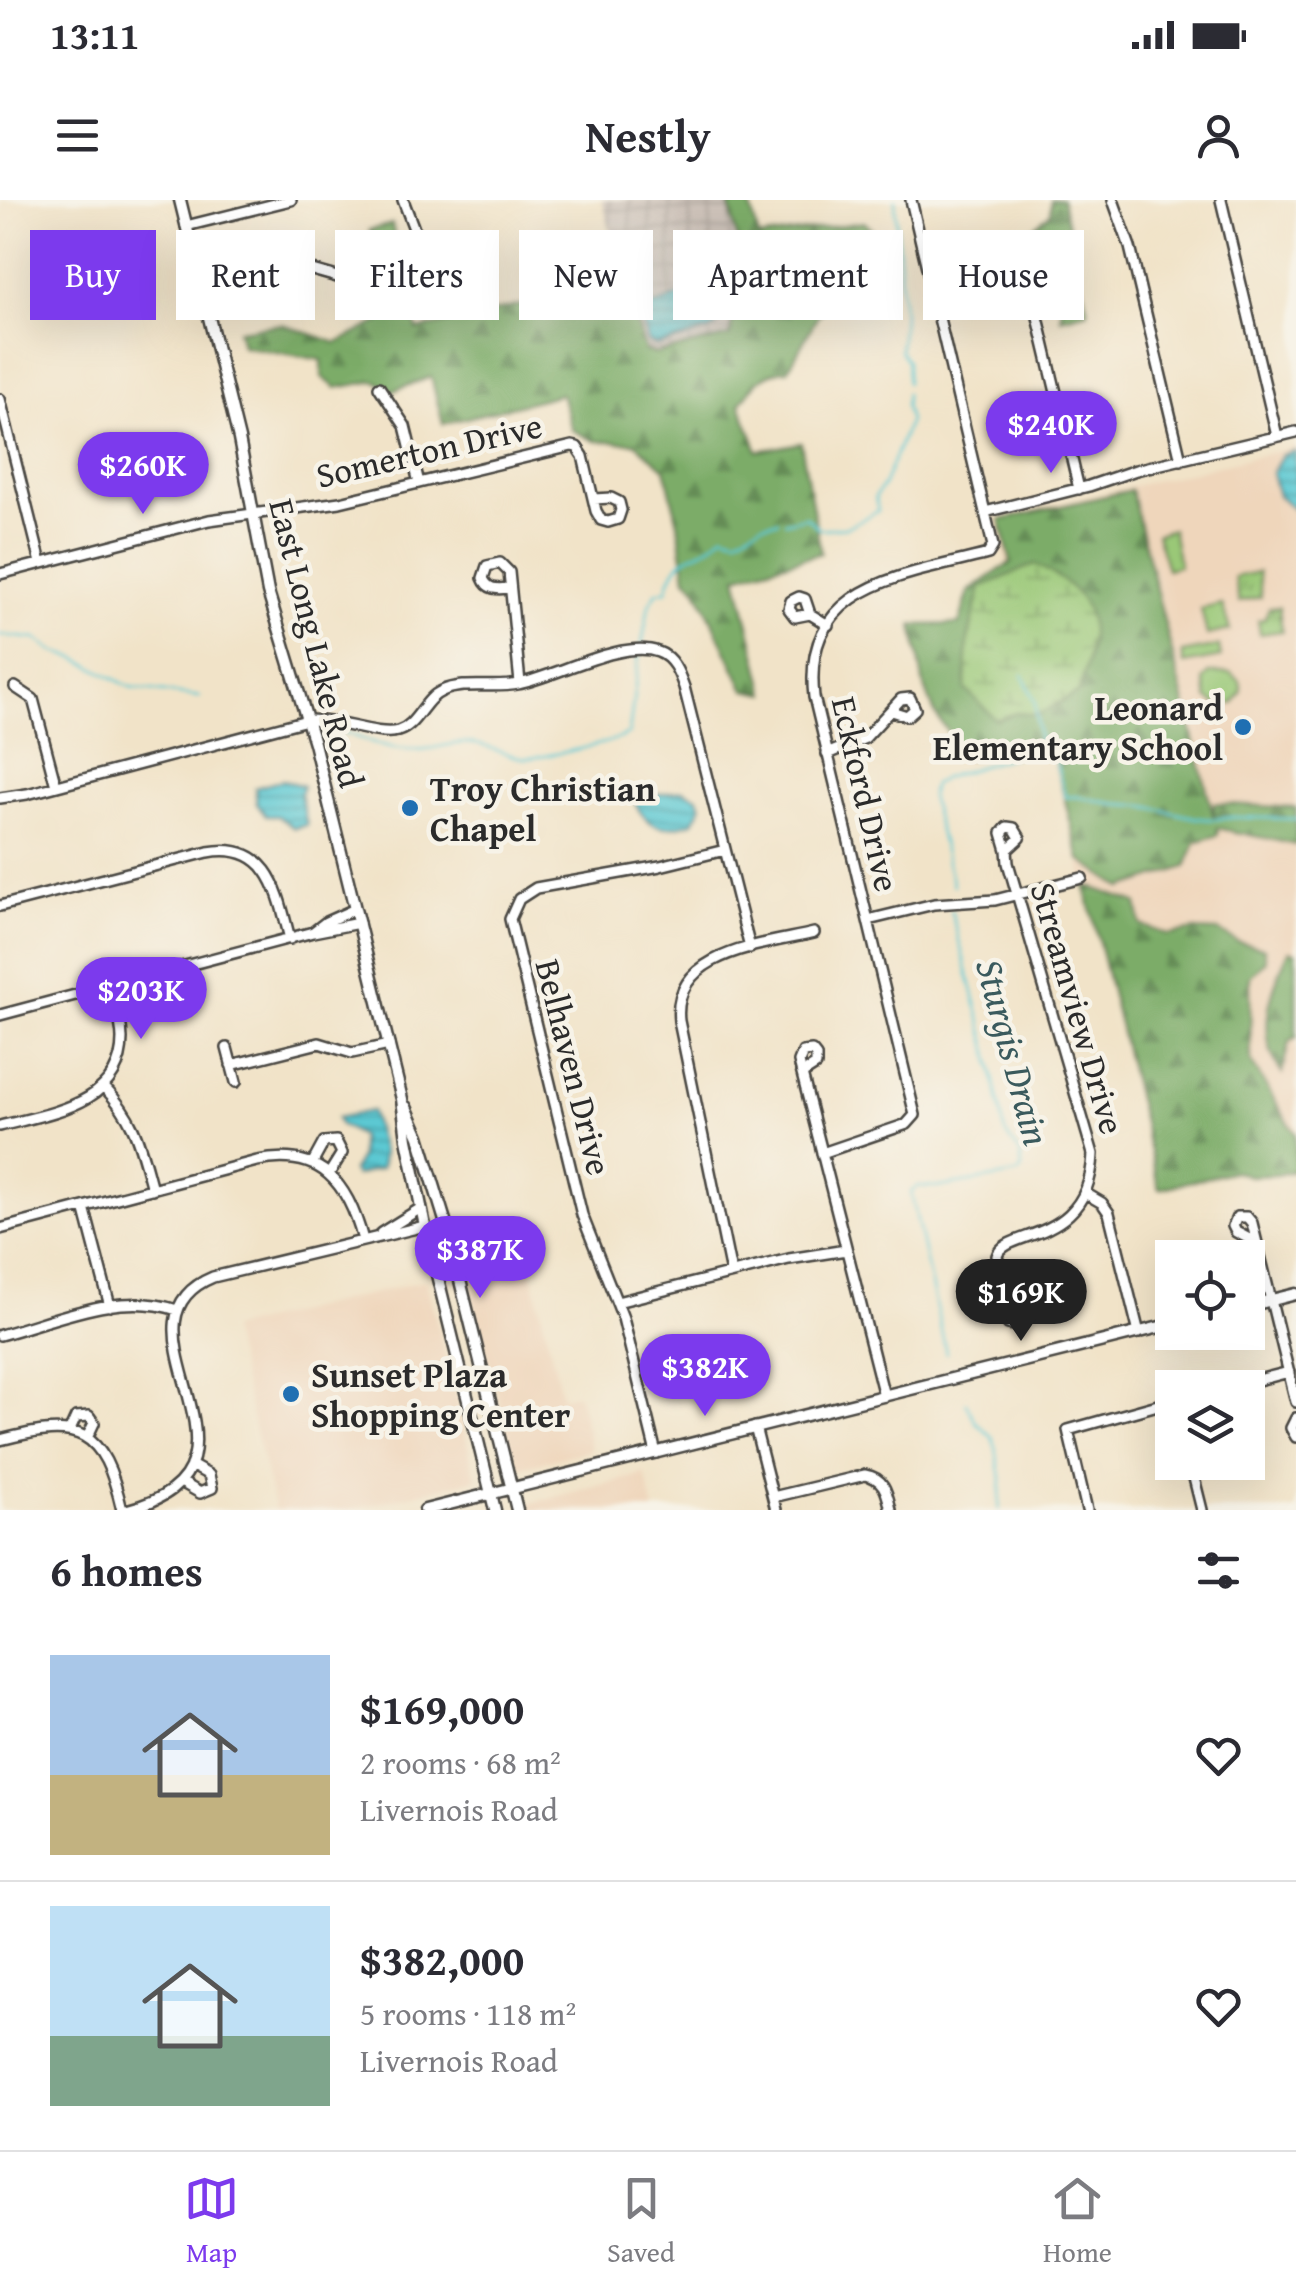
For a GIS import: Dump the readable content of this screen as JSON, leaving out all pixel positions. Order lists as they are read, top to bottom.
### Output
{
  "streets": {
    "main road": ["East Long Lake Road"],
    "street": [
      "Somerton Drive",
      "Eckford Drive",
      "Streamview Drive",
      "Belhaven Drive"
    ]
  },
  "crossings": [
    ["Somerton Drive", "East Long Lake Road"]
  ],
  "water": ["Sturgis Drain"],
  "places": ["Leonard Elementary School", "Troy Christian Chapel", "Sunset Plaza Shopping Center"],
  "page": {
    "status": "13:11",
    "header": "Nestly",
    "chip": [
      "Buy",
      "Rent",
      "Filters",
      "New",
      "Apartment",
      "House"
    ],
    "price": [
      "$240K",
      "$260K",
      "$203K",
      "$387K",
      "$169K",
      "$382K"
    ],
    "heading": "6 homes",
    "list": [
      {
        "name": "$169,000",
        "note": "2 rooms · 68 m² · Livernois Road"
      },
      {
        "name": "$382,000",
        "note": "5 rooms · 118 m² · Livernois Road"
      }
    ],
    "tabs": ["Map", "Saved", "Home"]
  }
}
